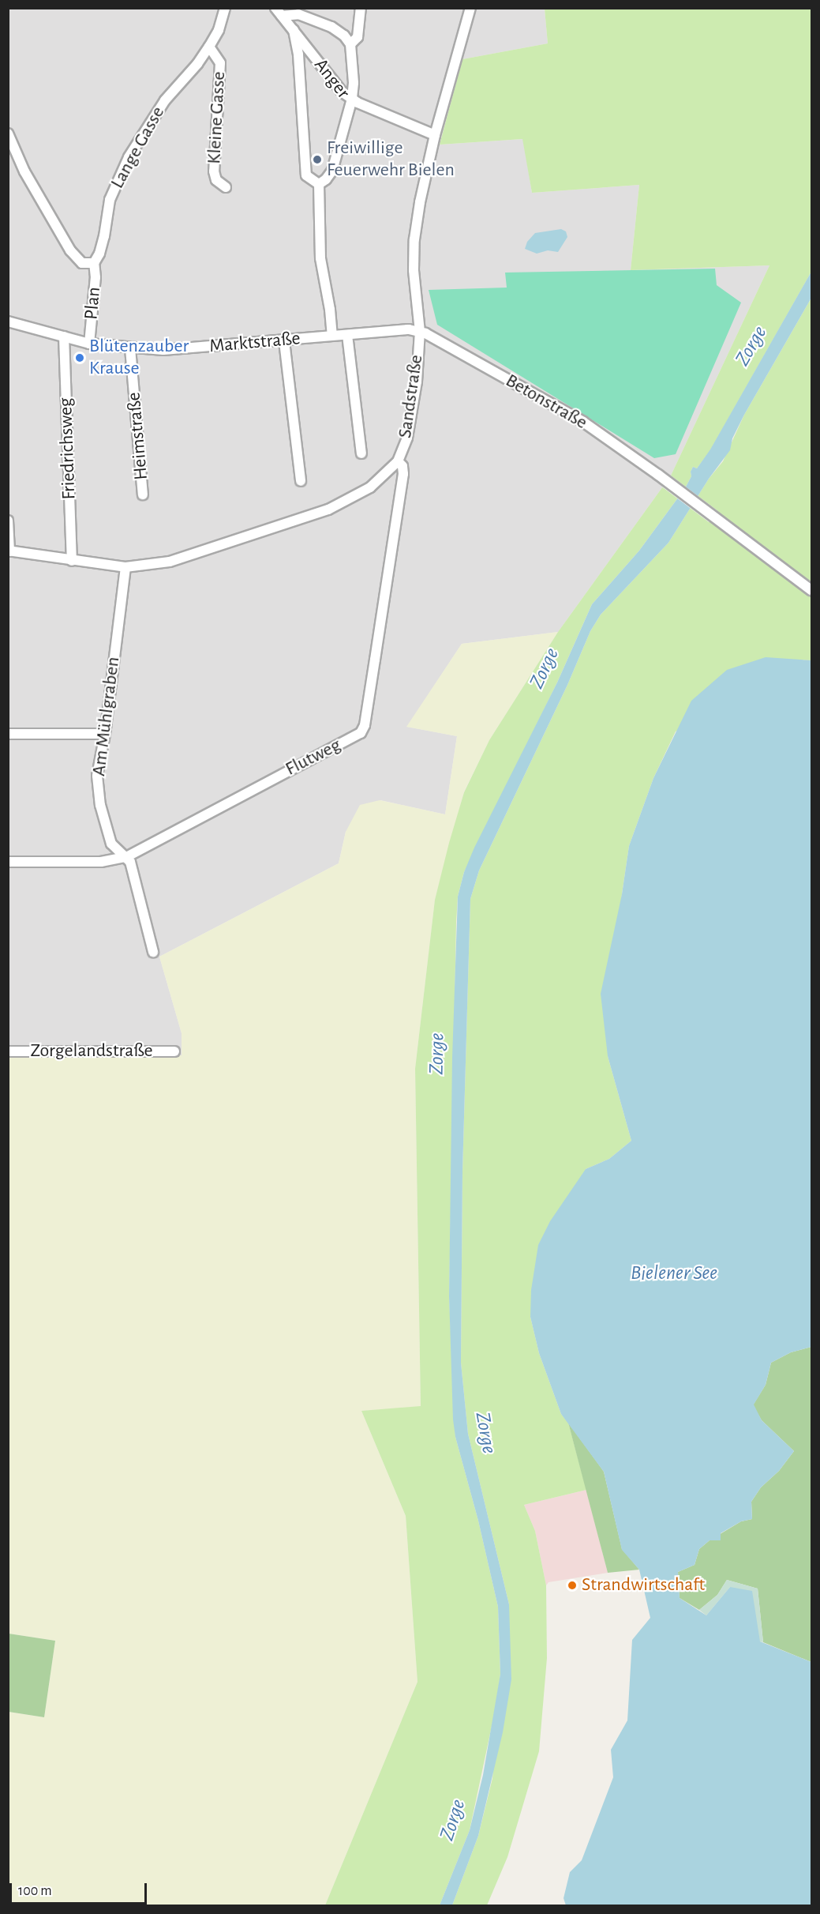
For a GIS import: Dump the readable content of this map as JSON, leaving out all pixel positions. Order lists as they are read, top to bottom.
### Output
{
  "streets": {
    "street": [
      "Anger",
      "Kleine Gasse",
      "Lange Gasse",
      "Plan",
      "Marktstraße",
      "Sandstraße",
      "Betonstraße",
      "Heimstraße",
      "Friedrichsweg",
      "Am Mühlgraben",
      "Flutweg",
      "Zorgelandstraße"
    ]
  },
  "crossings": [
    ["Kleine Gasse", "Lange Gasse"],
    ["Lange Gasse", "Plan"],
    ["Plan", "Marktstraße"],
    ["Marktstraße", "Sandstraße"],
    ["Marktstraße", "Betonstraße"],
    ["Marktstraße", "Heimstraße"],
    ["Marktstraße", "Friedrichsweg"],
    ["Sandstraße", "Betonstraße"],
    ["Sandstraße", "Friedrichsweg"],
    ["Sandstraße", "Am Mühlgraben"],
    ["Sandstraße", "Flutweg"],
    ["Am Mühlgraben", "Flutweg"]
  ],
  "water": ["Zorge", "Bielener See"],
  "places": ["Freiwillige Feuerwehr Bielen", "Blütenzauber Krause", "Strandwirtschaft"],
  "scale_bar": "100 m"
}
